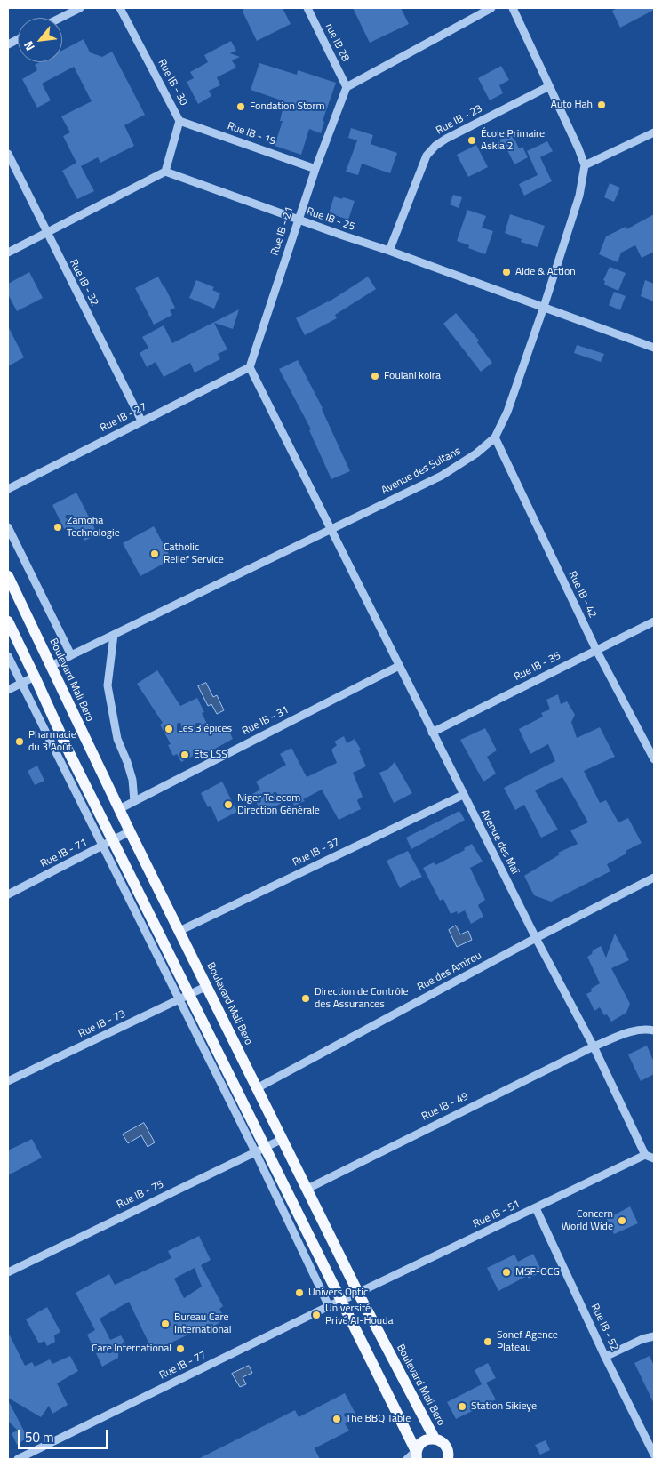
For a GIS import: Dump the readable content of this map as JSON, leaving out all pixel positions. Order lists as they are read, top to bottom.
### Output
{
  "streets": {
    "main road": ["Boulevard Mali Bero"],
    "street": [
      "rue IB 28",
      "Rue IB - 30",
      "Rue IB - 23",
      "Rue IB - 19",
      "Rue IB - 25",
      "Rue IB - 21",
      "Rue IB - 32",
      "Rue IB - 27",
      "Avenue des Sultans",
      "Rue IB - 42",
      "Rue IB - 35",
      "Rue IB - 31",
      "Avenue des Maï",
      "Rue IB - 37",
      "Rue IB - 71",
      "Rue des Amirou",
      "Rue IB - 73",
      "Rue IB - 49",
      "Rue IB - 75",
      "Rue IB - 51",
      "Rue IB - 52",
      "Rue IB - 77"
    ]
  },
  "crossings": [
    ["rue IB 28", "Rue IB - 21"],
    ["Rue IB - 30", "Rue IB - 19"],
    ["Rue IB - 30", "Rue IB - 25"],
    ["Rue IB - 23", "Rue IB - 25"],
    ["Rue IB - 19", "Rue IB - 21"],
    ["Rue IB - 25", "Rue IB - 21"],
    ["Rue IB - 25", "Avenue des Sultans"],
    ["Rue IB - 21", "Rue IB - 27"],
    ["Rue IB - 32", "Rue IB - 27"],
    ["Avenue des Sultans", "Rue IB - 42"],
    ["Avenue des Sultans", "Boulevard Mali Bero"],
    ["Avenue des Sultans", "Avenue des Maï"],
    ["Rue IB - 42", "Rue IB - 35"],
    ["Rue IB - 35", "Avenue des Maï"],
    ["Boulevard Mali Bero", "Rue IB - 31"],
    ["Boulevard Mali Bero", "Rue IB - 37"],
    ["Boulevard Mali Bero", "Rue IB - 71"],
    ["Boulevard Mali Bero", "Rue des Amirou"],
    ["Boulevard Mali Bero", "Rue IB - 73"],
    ["Boulevard Mali Bero", "Rue IB - 49"],
    ["Boulevard Mali Bero", "Rue IB - 75"],
    ["Boulevard Mali Bero", "Rue IB - 51"],
    ["Boulevard Mali Bero", "Rue IB - 77"],
    ["Rue IB - 31", "Avenue des Maï"],
    ["Avenue des Maï", "Rue IB - 37"],
    ["Avenue des Maï", "Rue des Amirou"],
    ["Avenue des Maï", "Rue IB - 49"],
    ["Avenue des Maï", "Rue IB - 51"],
    ["Rue IB - 51", "Rue IB - 52"],
    ["Rue IB - 51", "Rue IB - 77"]
  ],
  "places": [
    "Auto Hah",
    "Fondation Storm",
    "École Primaire Askia 2",
    "Aide & Action",
    "Foulani koira",
    "Zamoha Technologie",
    "Catholic Relief Service",
    "Les 3 épices",
    "Pharmacie du 3 Août",
    "Ets LSS",
    "Niger Telecom Direction Générale",
    "Direction de Contrôle des Assurances",
    "Concern World Wide",
    "MSF-OCG",
    "Univers Optic",
    "Université Privé Al-Houda",
    "Bureau Care International",
    "Sonef Agence Plateau",
    "Care International",
    "Station Sikieye",
    "The BBQ Table"
  ],
  "scale_bar": "50 m",
  "north": "bottom left"
}
